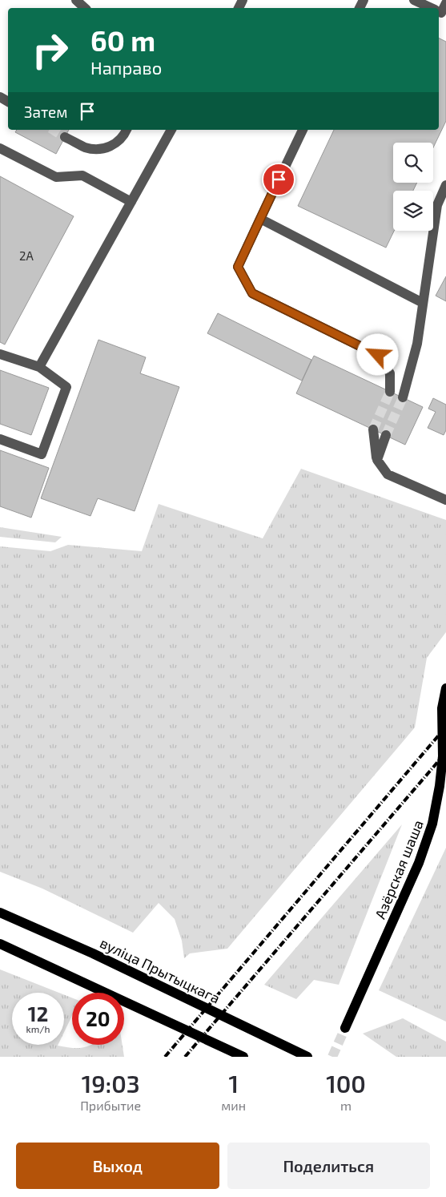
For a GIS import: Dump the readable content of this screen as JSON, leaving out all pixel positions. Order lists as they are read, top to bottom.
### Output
{
  "streets": {
    "main road": ["Азёрская шаша", "вуліца Прытыцкага"]
  },
  "house_numbers": ["2А"],
  "page": {
    "turn": ["60 m", "Направо"],
    "then": "Затем",
    "speed": "12 km/h",
    "limit": "20",
    "eta": [
      "19:03",
      "Прибытие",
      "1",
      "мин",
      "100",
      "m"
    ],
    "buttons": ["Выход", "Поделиться"]
  }
}
